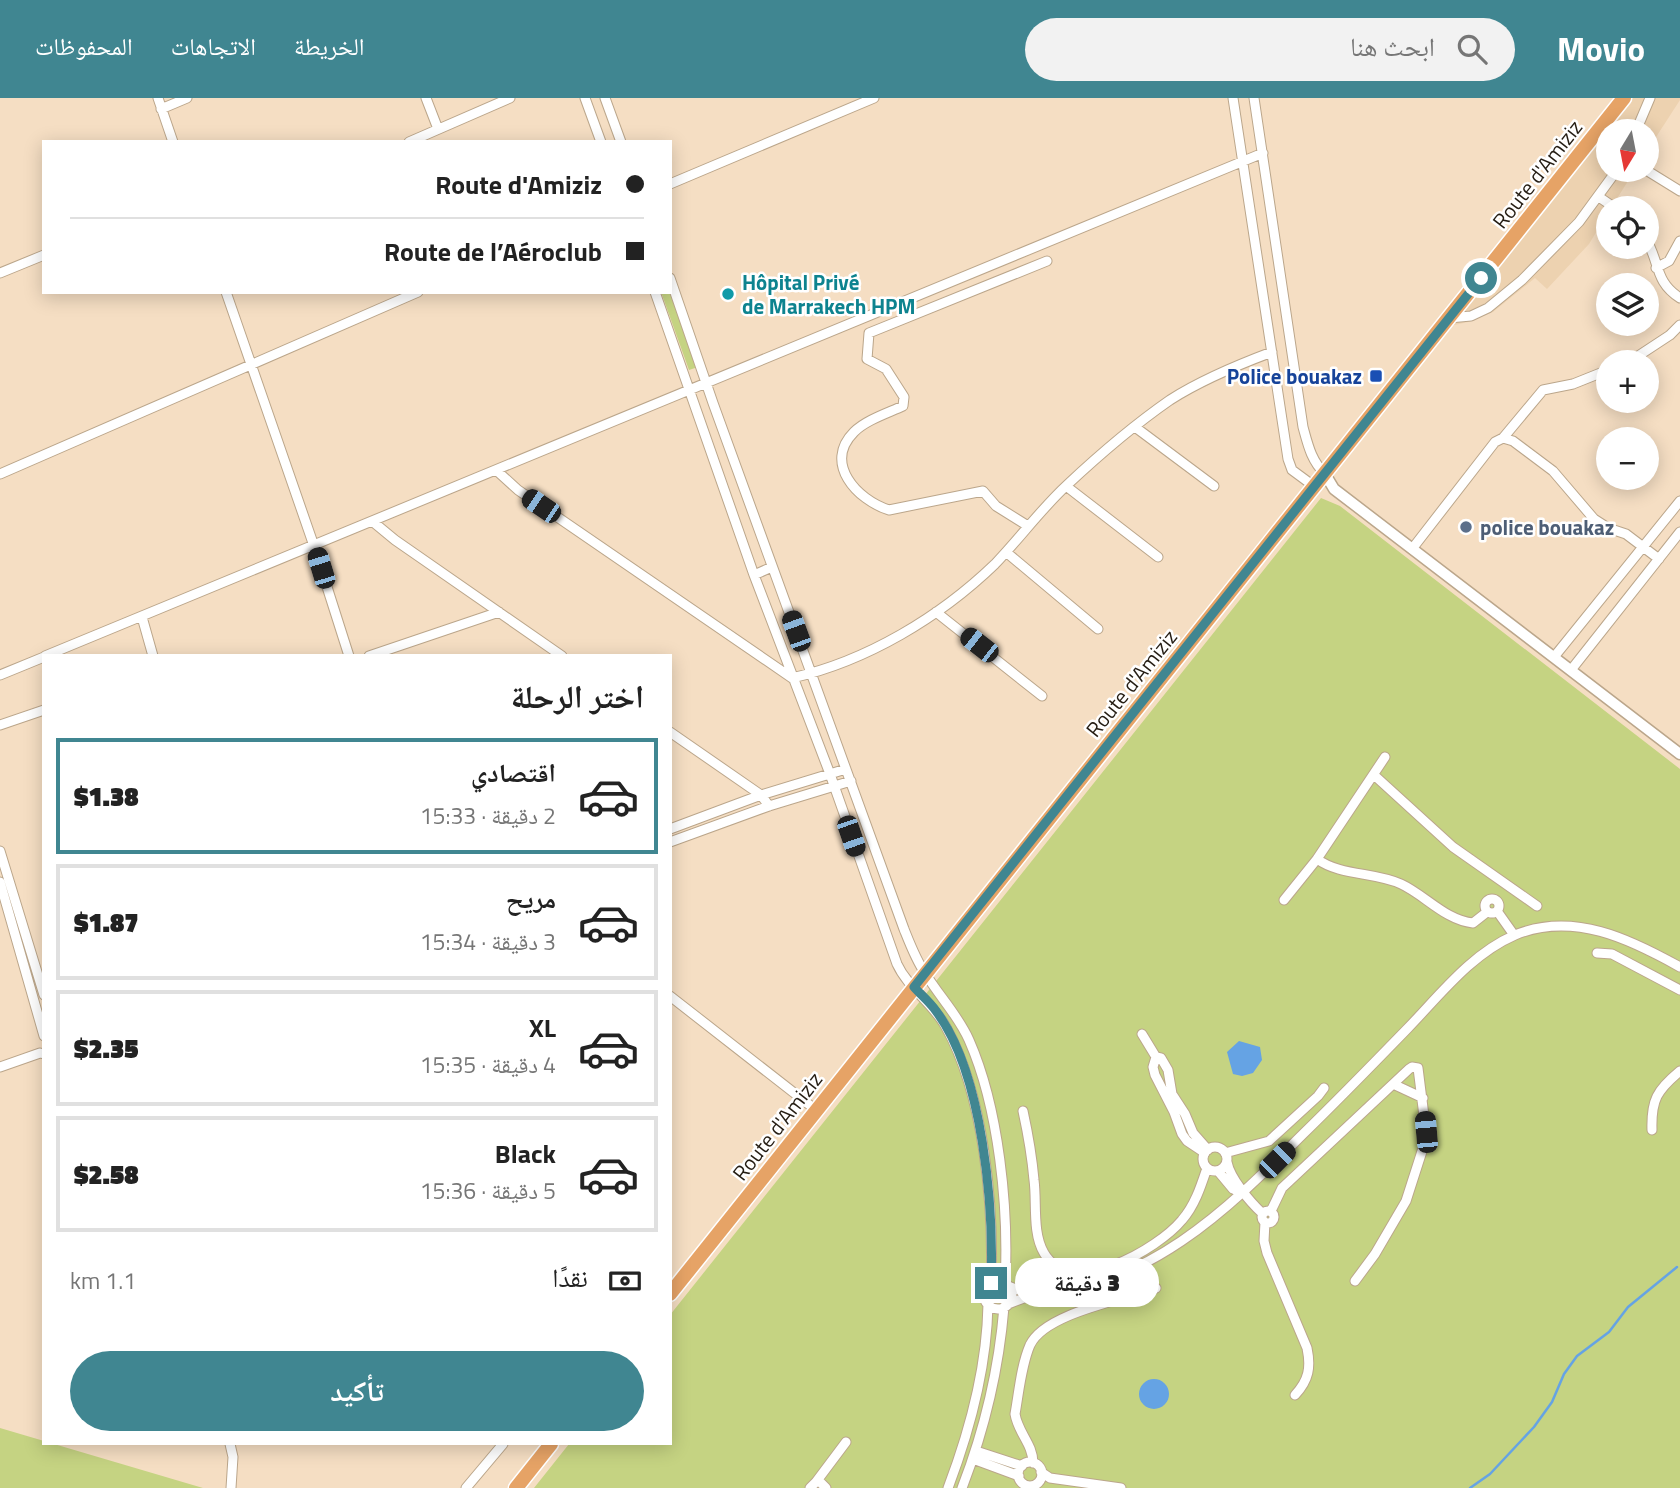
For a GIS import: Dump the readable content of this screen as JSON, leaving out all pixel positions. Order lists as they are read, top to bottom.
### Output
{
  "streets": {
    "main road": ["Route d'Amiziz"]
  },
  "places": {
    "other": ["Hôpital Privé de Marrakech HPM", "police bouakaz"],
    "transit": ["Police bouakaz"]
  },
  "north": "bottom",
  "page": {
    "header": "Movio",
    "search": "ابحث هنا",
    "nav": ["الخريطة", "الاتجاهات", "المحفوظات"],
    "map_buttons": ["+", "−"],
    "banner": ["Route d'Amiziz", "Route de l’Aéroclub"],
    "heading": "اختر الرحلة",
    "list": [
      {
        "name": "اقتصادي",
        "note": "2 دقيقة · 15:33",
        "value": "$1.38"
      },
      {
        "name": "مريح",
        "note": "3 دقيقة · 15:34",
        "value": "$1.87"
      },
      {
        "name": "XL",
        "note": "4 دقيقة · 15:35",
        "value": "$2.35"
      },
      {
        "name": "Black",
        "note": "5 دقيقة · 15:36",
        "value": "$2.58"
      }
    ],
    "pay": ["نقدًا", "1.1 km"],
    "bubble": "3 دقيقة",
    "buttons": "تأكيد"
  }
}
